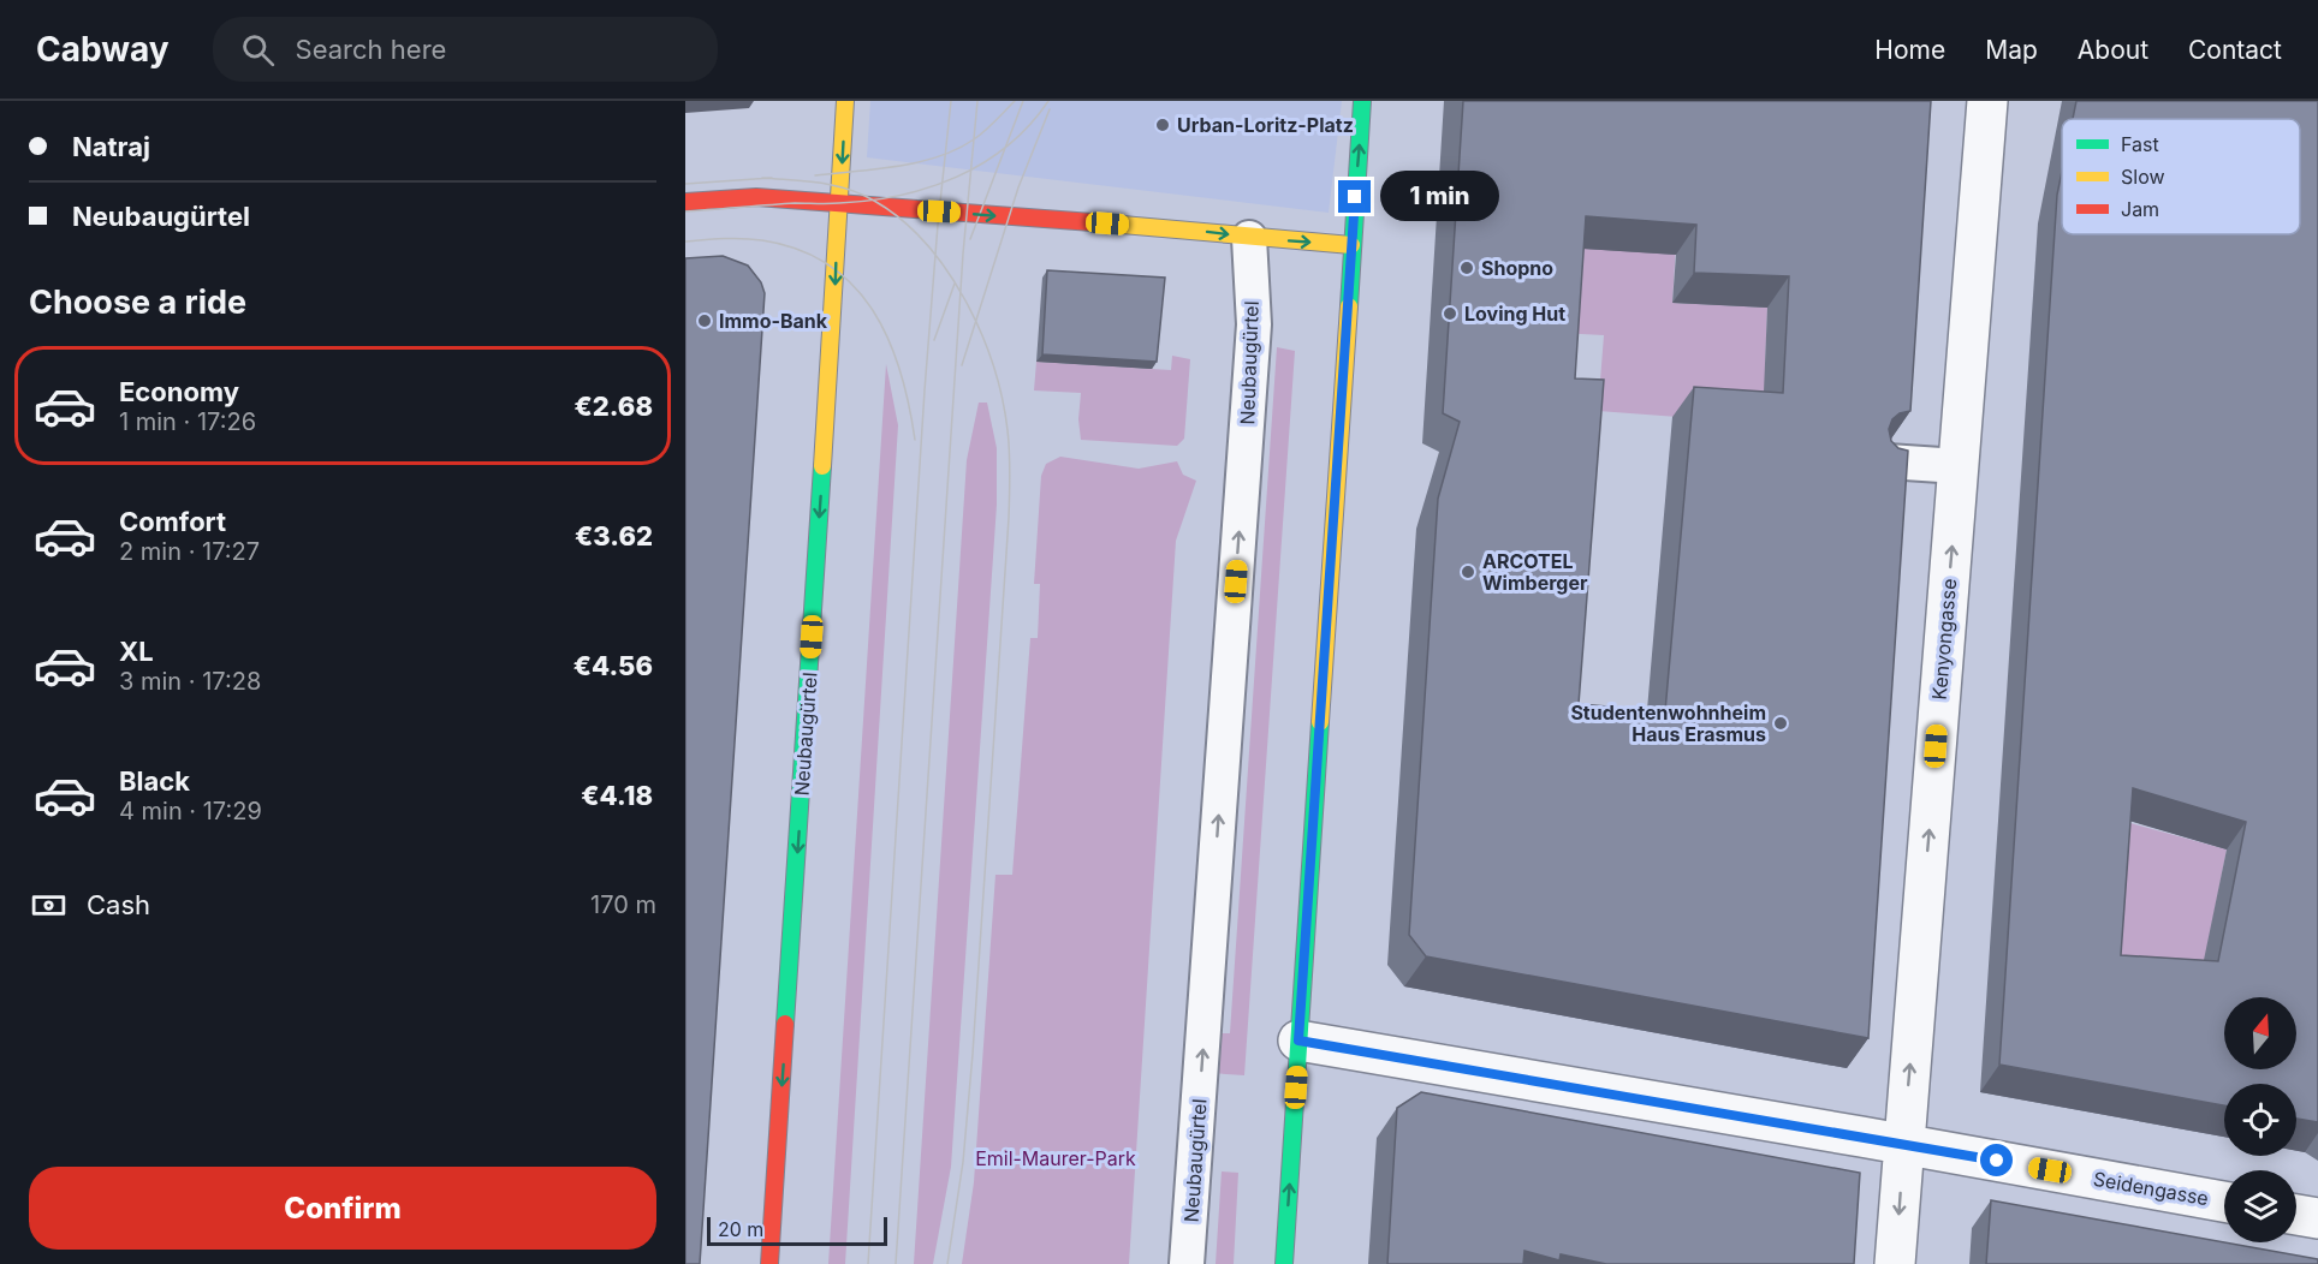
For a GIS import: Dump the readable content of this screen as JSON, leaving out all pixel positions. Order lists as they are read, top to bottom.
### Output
{
  "streets": {
    "main road": ["Neubaugürtel"],
    "street": ["Kenyongasse", "Seidengasse"]
  },
  "crossings": [
    ["Kenyongasse", "Seidengasse"]
  ],
  "parks": ["Emil-Maurer-Park"],
  "places": [
    "Urban-Loritz-Platz",
    "Shopno",
    "Loving Hut",
    "Immo-Bank",
    "ARCOTEL Wimberger",
    "Studentenwohnheim Haus Erasmus"
  ],
  "legend": ["Fast", "Slow", "Jam"],
  "scale_bar": "20 m",
  "north": "top",
  "page": {
    "header": "Cabway",
    "search": "Search here",
    "nav": [
      "Home",
      "Map",
      "About",
      "Contact"
    ],
    "banner": ["Natraj", "Neubaugürtel"],
    "bubble": "1 min",
    "heading": "Choose a ride",
    "list": [
      {
        "name": "Economy",
        "note": "1 min · 17:26",
        "value": "€2.68"
      },
      {
        "name": "Comfort",
        "note": "2 min · 17:27",
        "value": "€3.62"
      },
      {
        "name": "XL",
        "note": "3 min · 17:28",
        "value": "€4.56"
      },
      {
        "name": "Black",
        "note": "4 min · 17:29",
        "value": "€4.18"
      }
    ],
    "pay": ["Cash", "170 m"],
    "buttons": "Confirm",
    "scale": "20 m"
  }
}
